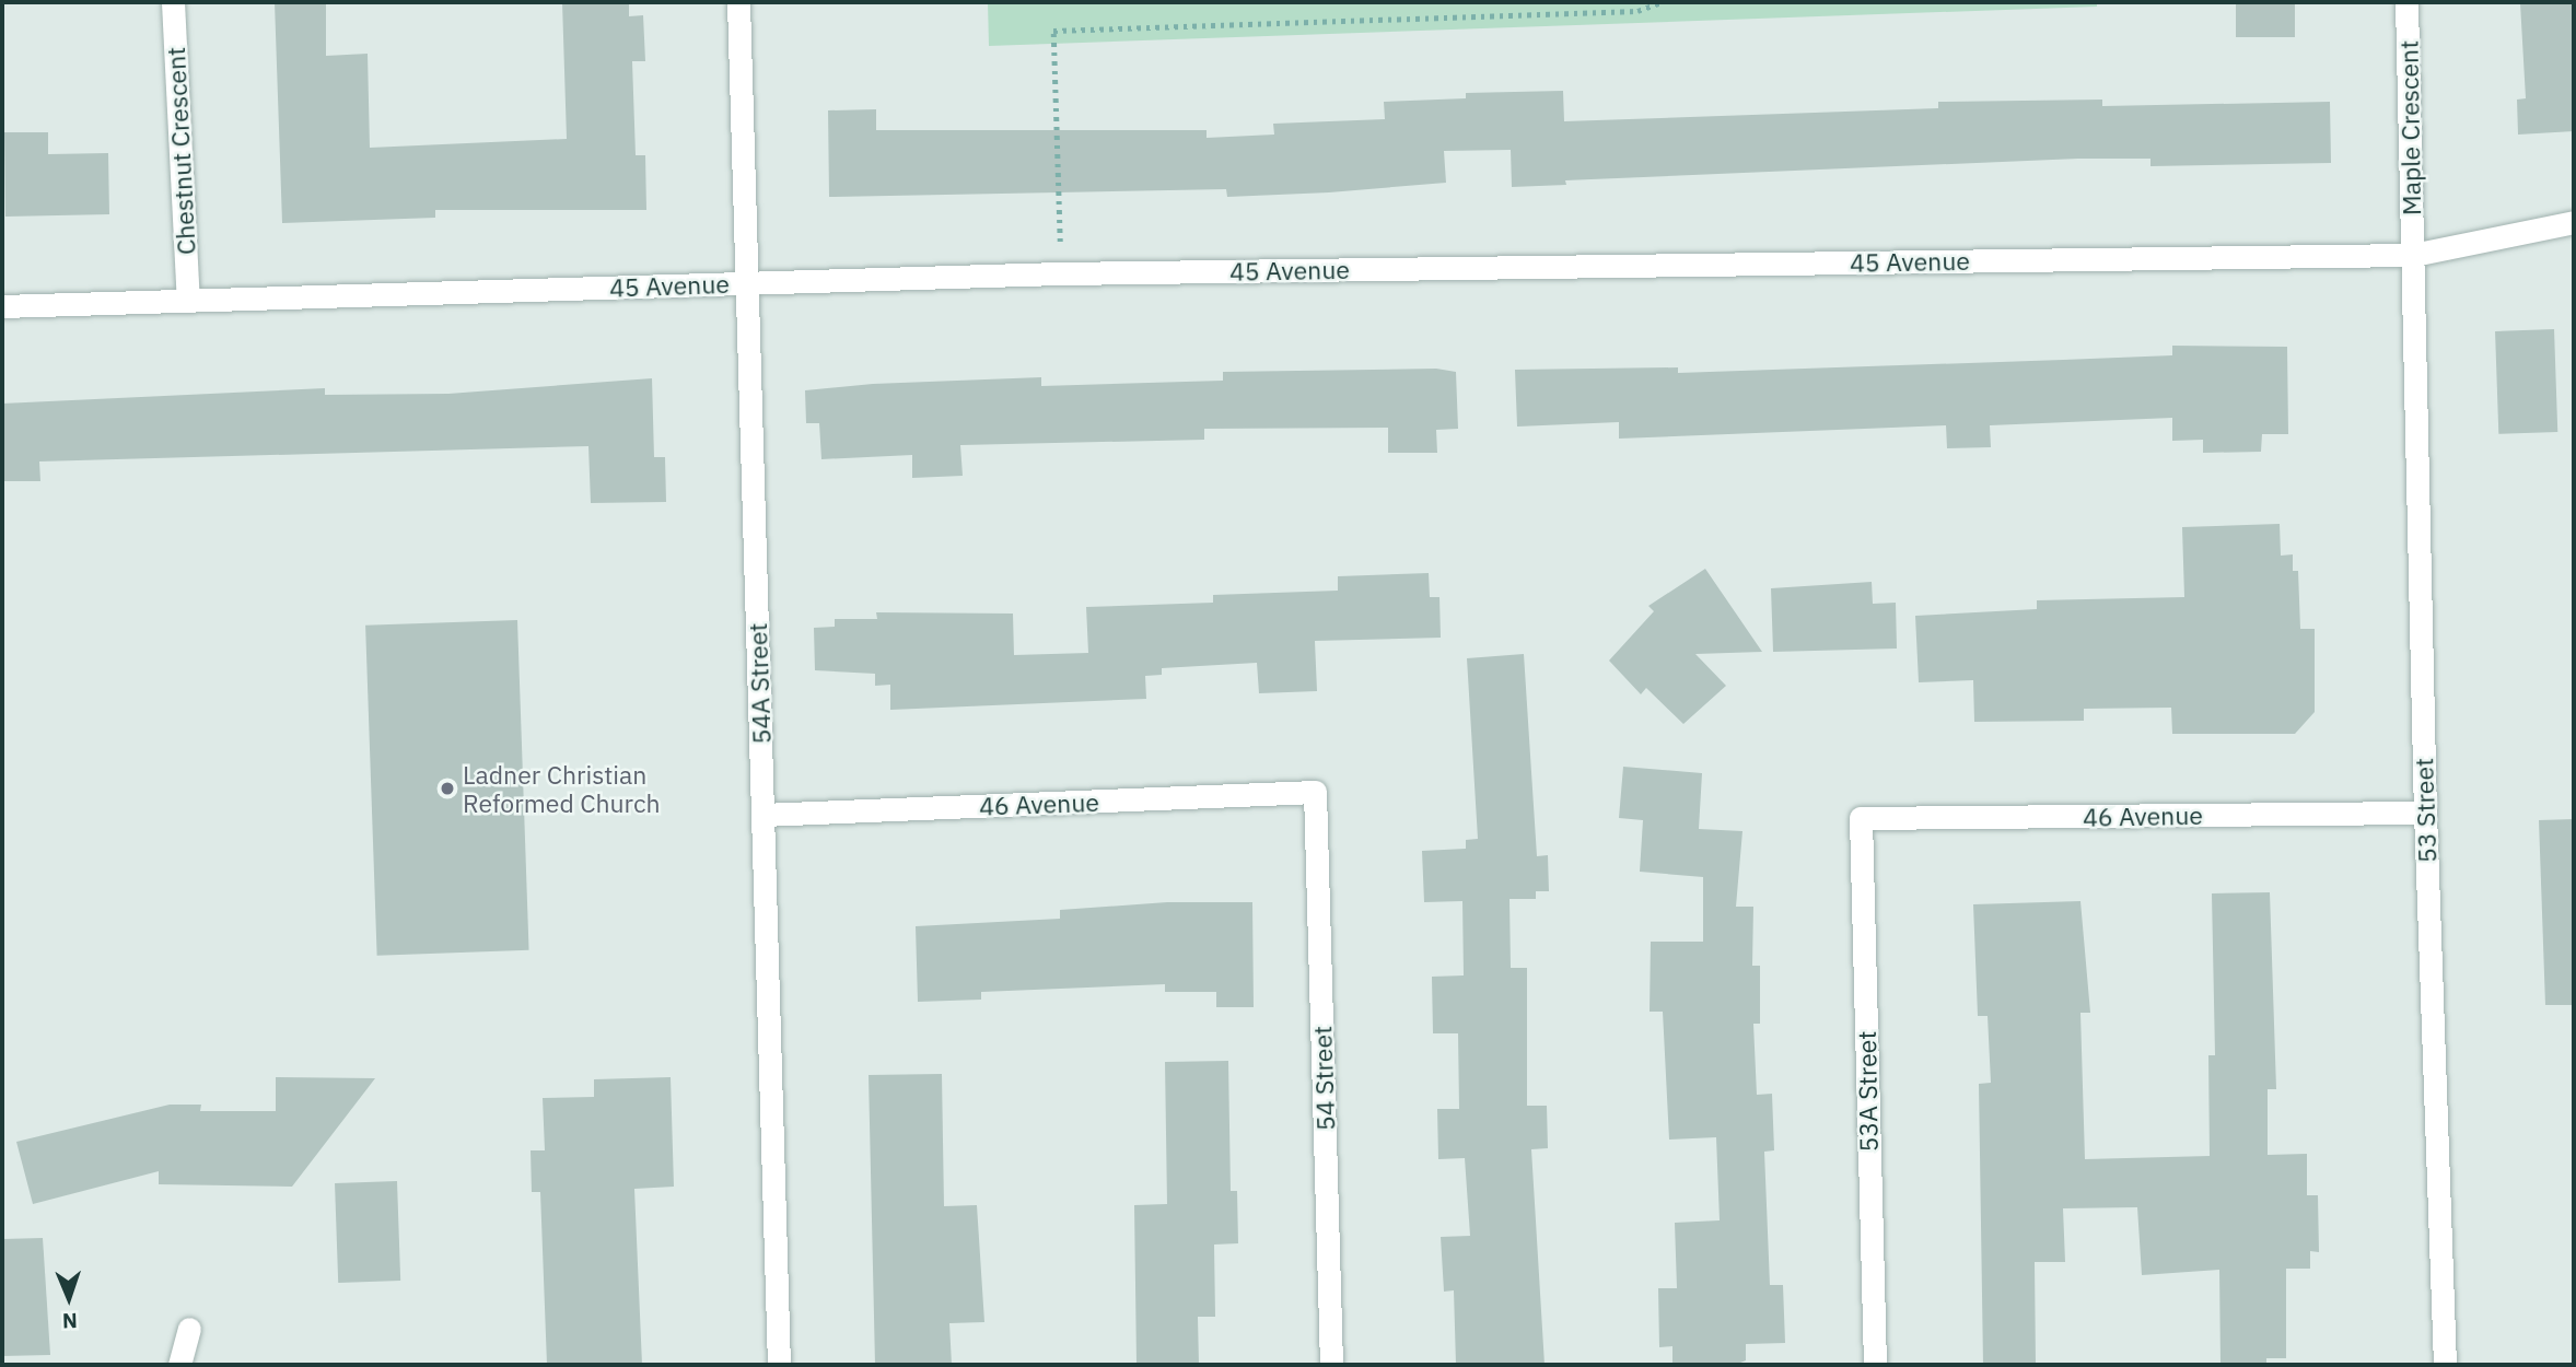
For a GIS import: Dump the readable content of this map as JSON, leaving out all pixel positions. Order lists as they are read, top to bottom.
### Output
{
  "streets": {
    "street": [
      "Maple Crescent",
      "Chestnut Crescent",
      "45 Avenue",
      "54A Street",
      "46 Avenue",
      "53 Street",
      "54 Street",
      "53A Street"
    ]
  },
  "crossings": [
    ["Maple Crescent", "45 Avenue"],
    ["Maple Crescent", "53 Street"],
    ["Chestnut Crescent", "45 Avenue"],
    ["45 Avenue", "54A Street"],
    ["45 Avenue", "53 Street"],
    ["54A Street", "46 Avenue"],
    ["46 Avenue", "53 Street"],
    ["46 Avenue", "54 Street"],
    ["46 Avenue", "53A Street"]
  ],
  "places": ["Ladner Christian Reformed Church"],
  "north": "bottom"
}
